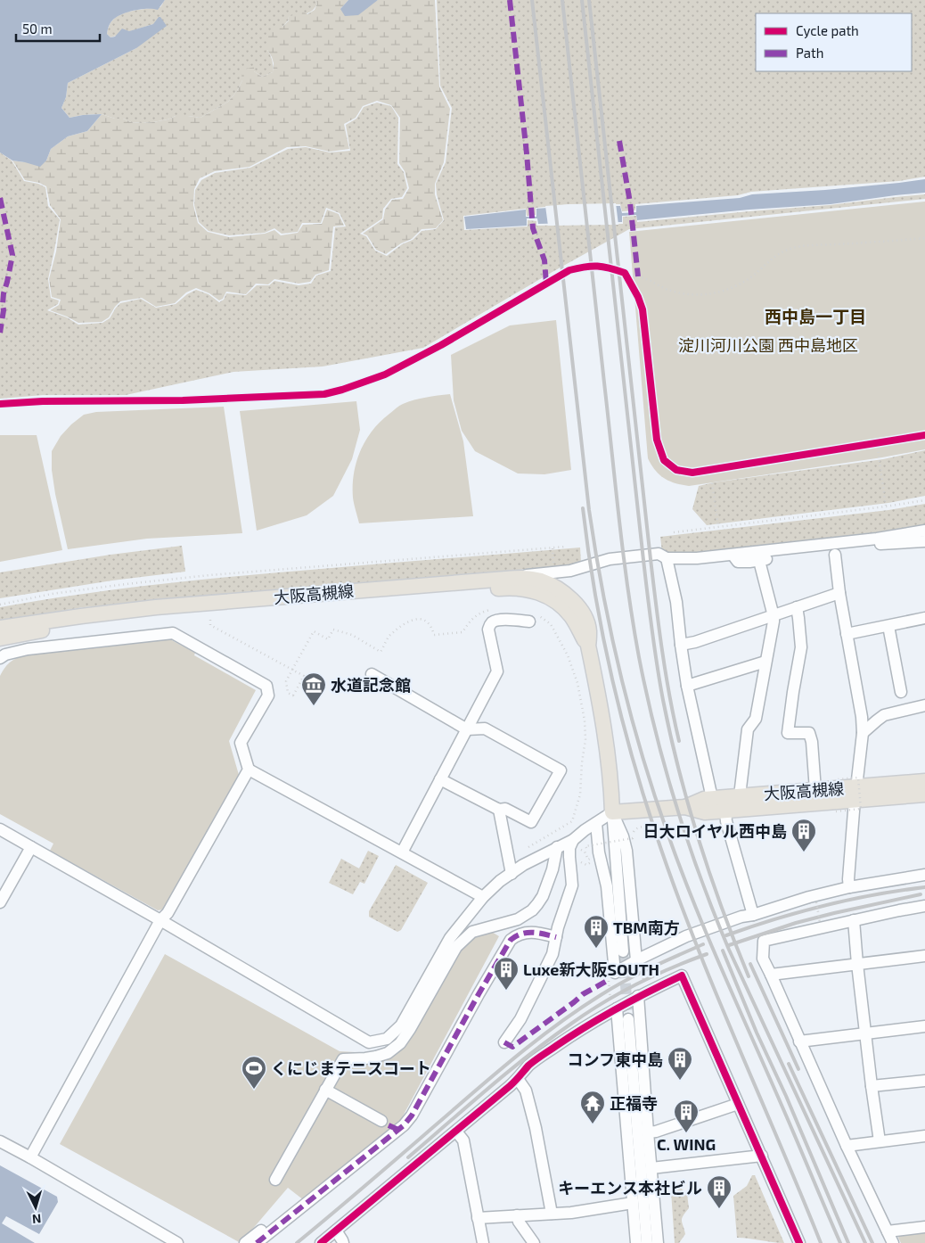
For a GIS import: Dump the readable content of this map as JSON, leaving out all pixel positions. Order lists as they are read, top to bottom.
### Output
{
  "streets": {
    "main road": ["大阪高槻線"]
  },
  "districts": ["西中島一丁目"],
  "parks": ["淀川河川公園 西中島地区"],
  "places": {
    "museum": ["水道記念館"],
    "building": [
      "日大ロイヤル西中島",
      "TBM南方",
      "Luxe新大阪SOUTH",
      "コンフ東中島",
      "C. WING",
      "キーエンス本社ビル"
    ],
    "sports": ["くにじまテニスコート"],
    "temple": ["正福寺"]
  },
  "legend": ["Cycle path", "Path"],
  "scale_bar": "50 m",
  "north": "bottom"
}
